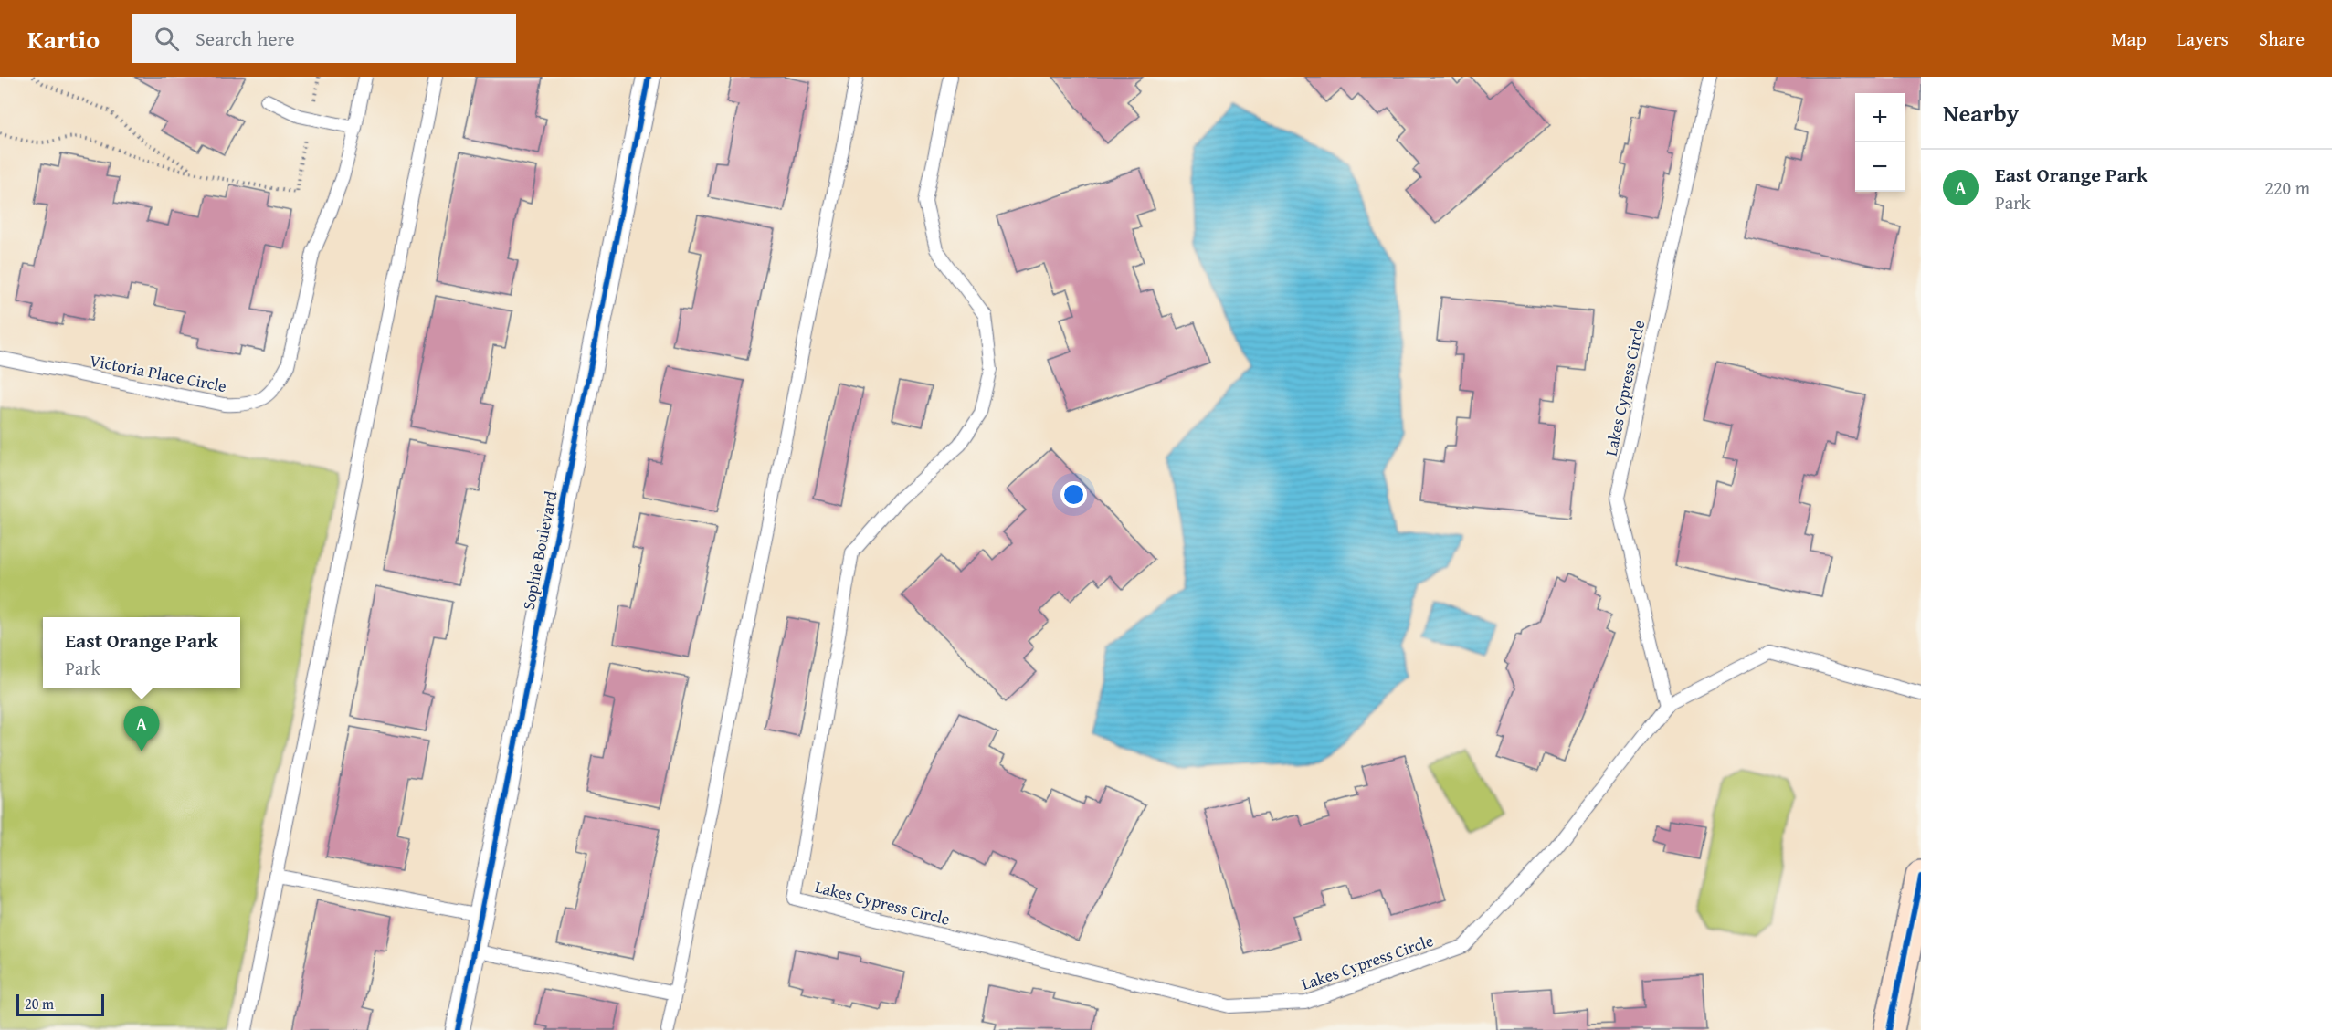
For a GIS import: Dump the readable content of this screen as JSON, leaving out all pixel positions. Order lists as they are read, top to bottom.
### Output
{
  "streets": {
    "street": ["Sophie Boulevard"],
    "lane": ["Victoria Place Circle", "Lakes Cypress Circle"]
  },
  "scale_bar": "20 m",
  "page": {
    "header": "Kartio",
    "search": "Search here",
    "nav": ["Map", "Layers", "Share"],
    "heading": "Nearby",
    "map_buttons": ["+", "−"],
    "list": [
      {
        "mark": "A",
        "name": "East Orange Park",
        "note": "Park",
        "value": "220 m"
      }
    ],
    "popup": ["East Orange Park", "Park"],
    "pins": "A",
    "scale": "20 m"
  }
}
